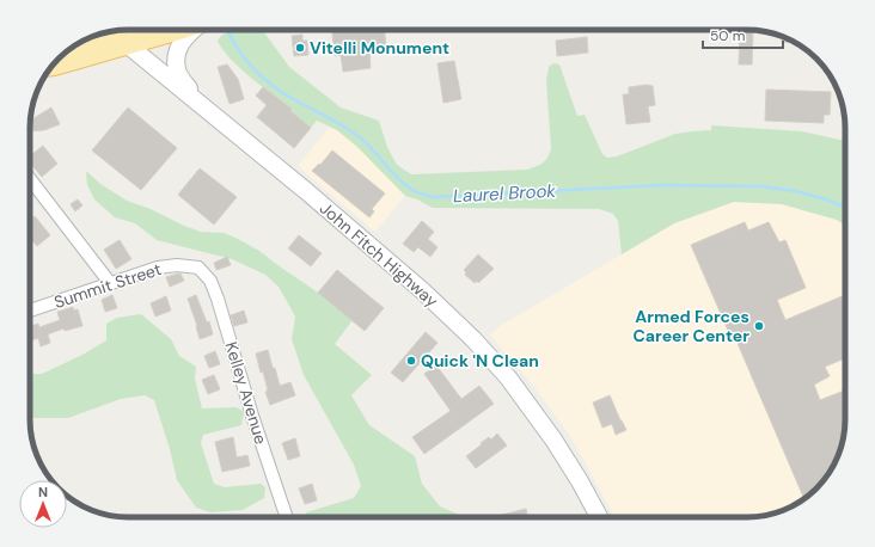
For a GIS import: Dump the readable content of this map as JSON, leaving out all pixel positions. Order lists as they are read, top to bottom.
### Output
{
  "streets": {
    "main road": ["John Fitch Highway"],
    "street": ["Summit Street", "Kelley Avenue"]
  },
  "crossings": [
    ["Summit Street", "Kelley Avenue"]
  ],
  "water": ["Laurel Brook"],
  "places": ["Vitelli Monument", "Armed Forces Career Center", "Quick 'N Clean"],
  "scale_bar": "50 m",
  "north": "top"
}
